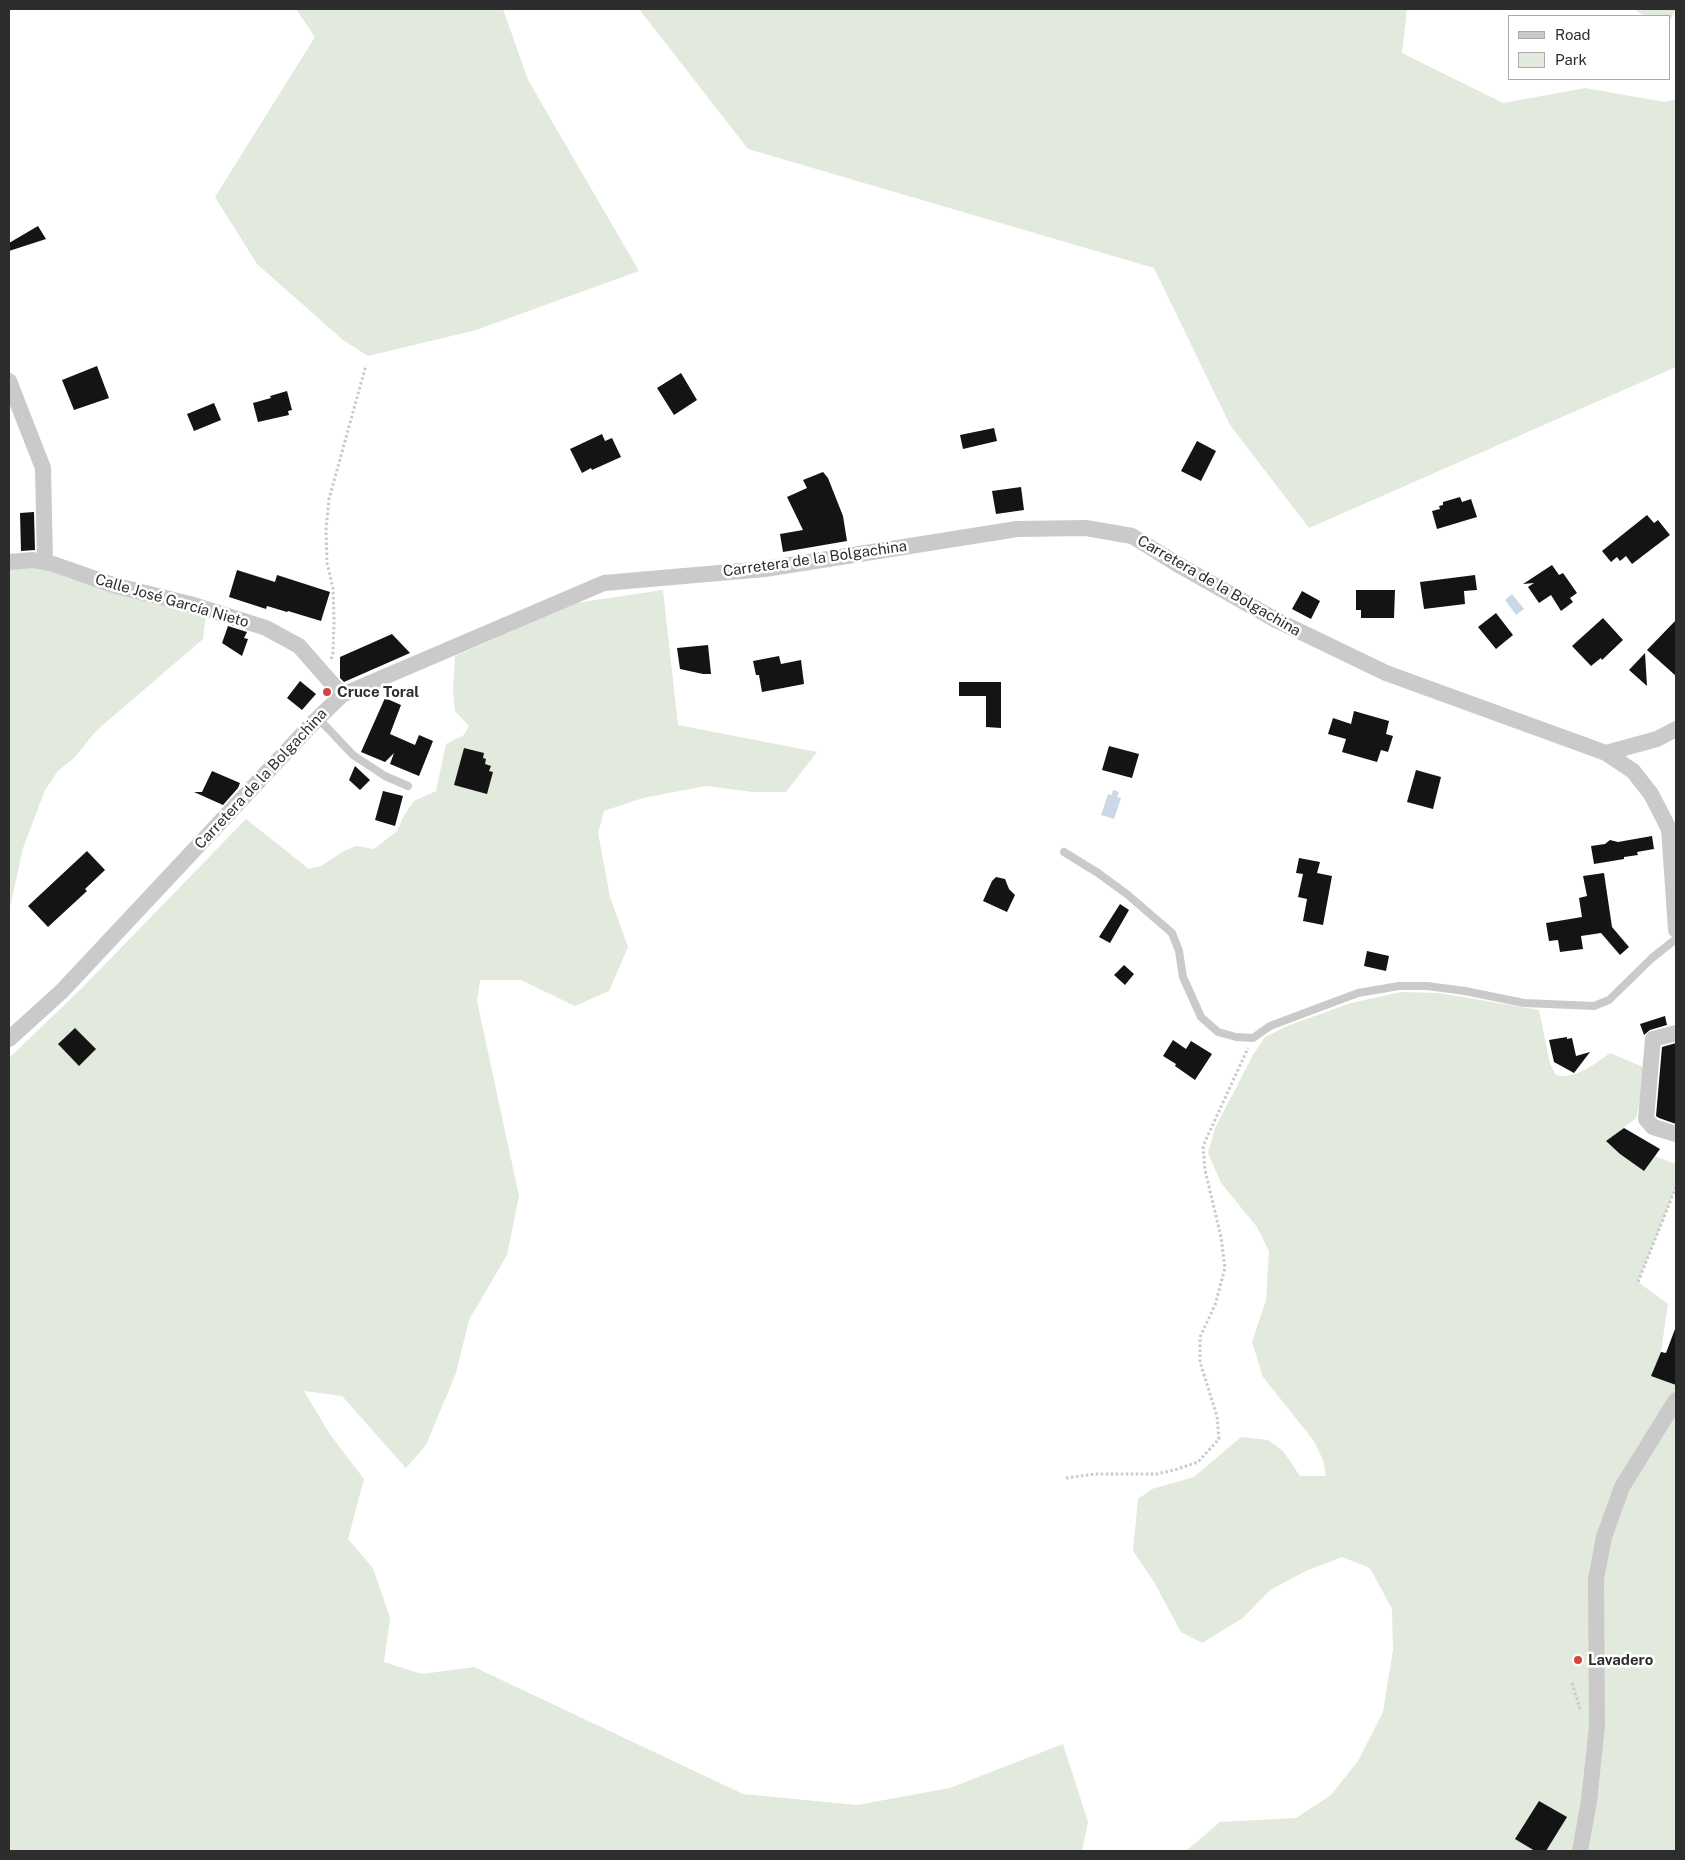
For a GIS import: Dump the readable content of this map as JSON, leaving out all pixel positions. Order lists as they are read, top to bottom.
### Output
{
  "streets": {
    "street": ["Carretera de la Bolgachina", "Calle José García Nieto"]
  },
  "crossings": [
    ["Carretera de la Bolgachina", "Calle José García Nieto"]
  ],
  "places": ["Cruce Toral", "Lavadero"],
  "legend": ["Road", "Park"]
}
